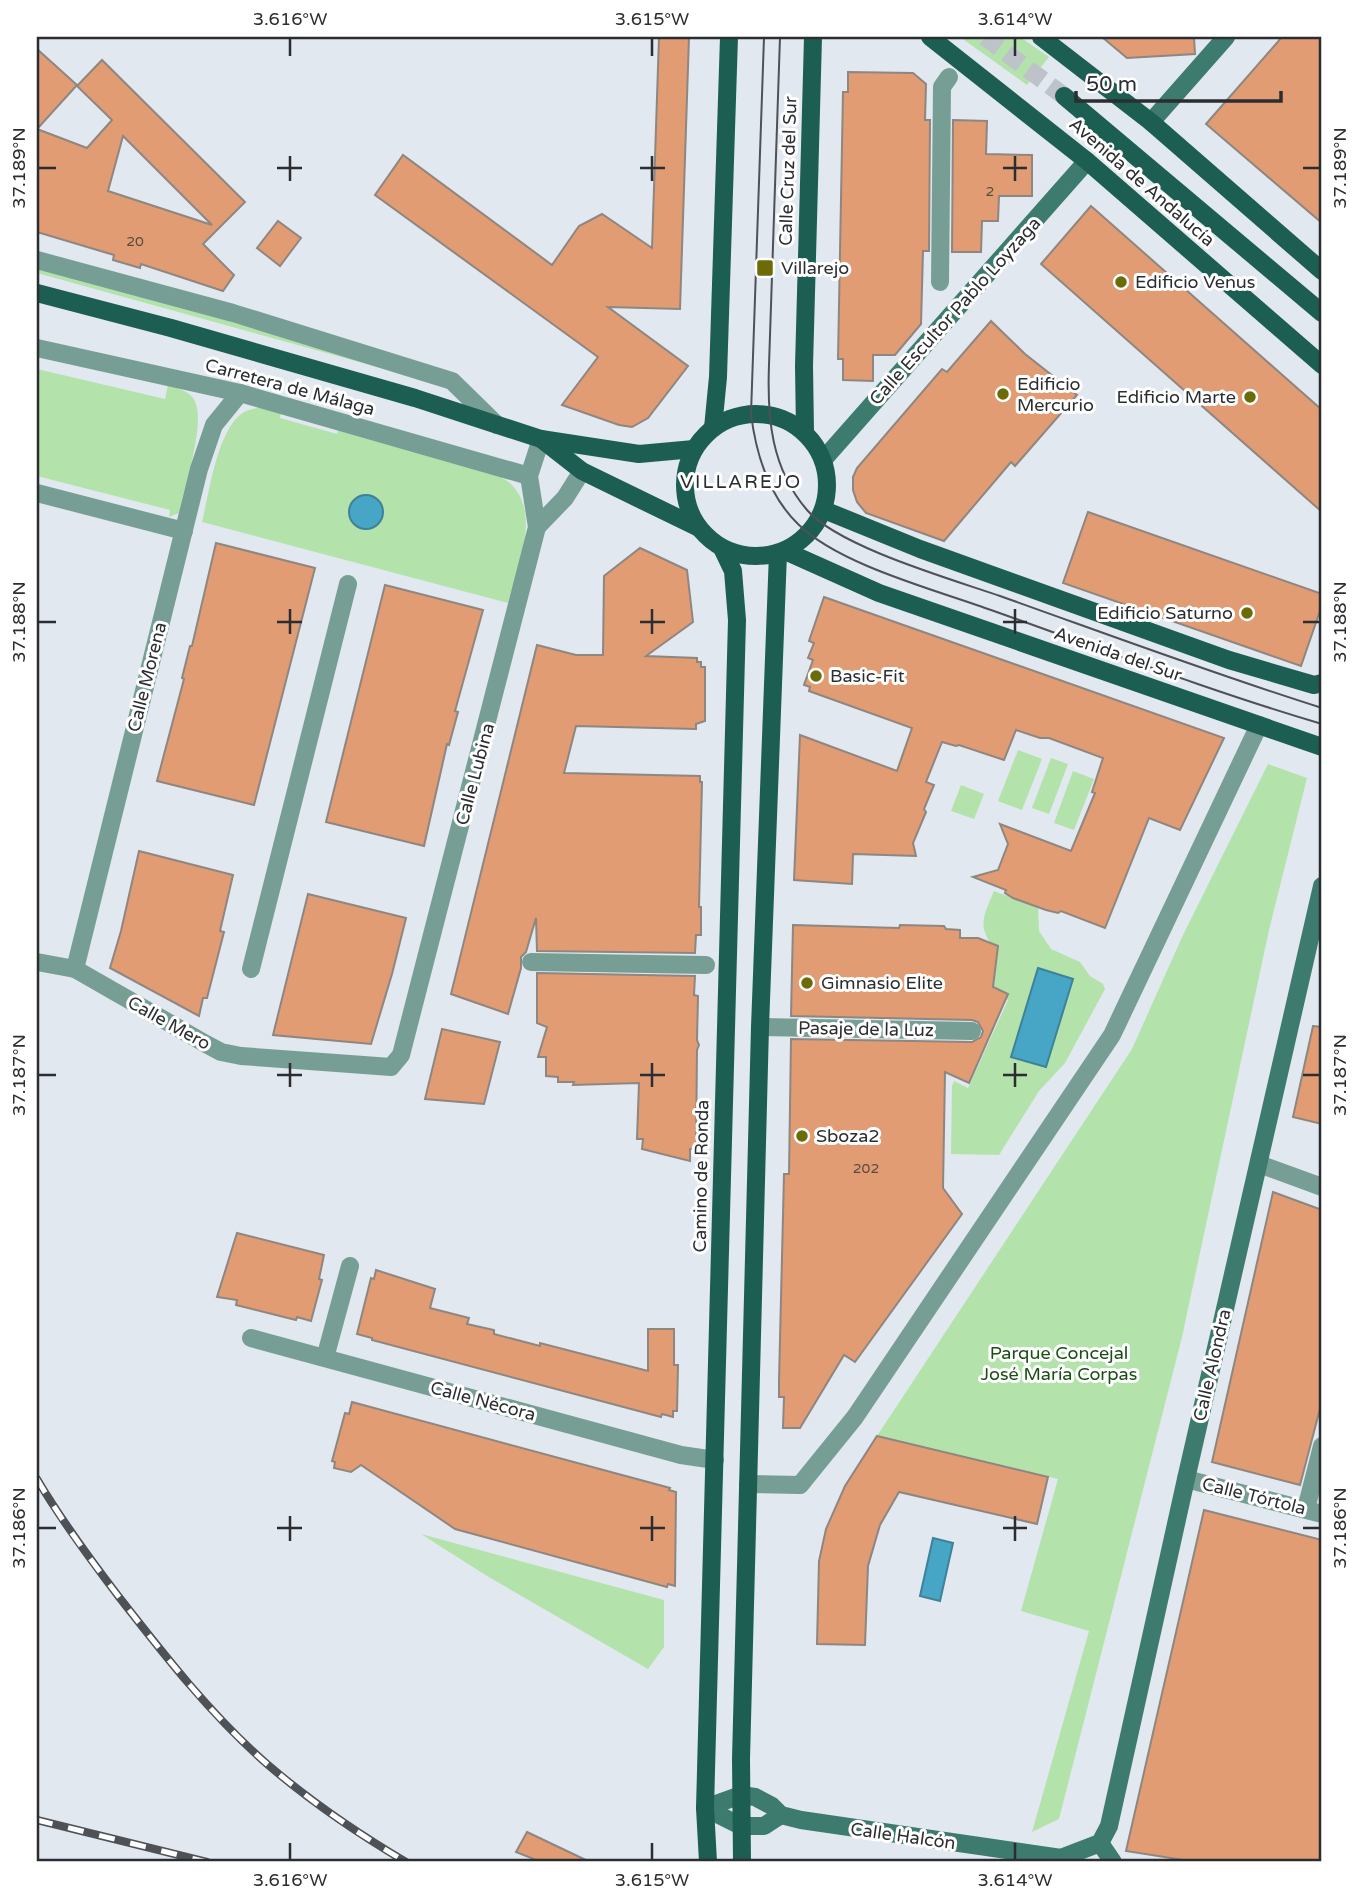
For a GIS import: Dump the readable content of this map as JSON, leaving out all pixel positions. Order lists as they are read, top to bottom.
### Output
{
  "streets": {
    "main road": [
      "Calle Cruz del Sur",
      "Avenida de Andalucía",
      "Calle Escultor Pablo Loyzaga",
      "Carretera de Málaga",
      "Avenida del Sur",
      "Camino de Ronda",
      "Calle Alondra",
      "Calle Halcón"
    ],
    "street": [
      "Calle Morena",
      "Calle Lubina",
      "Calle Mero",
      "Pasaje de la Luz",
      "Calle Nécora",
      "Calle Tórtola"
    ]
  },
  "crossings": [
    ["Calle Cruz del Sur", "Calle Escultor Pablo Loyzaga"],
    ["Calle Cruz del Sur", "Carretera de Málaga"],
    ["Calle Cruz del Sur", "Avenida del Sur"],
    ["Calle Cruz del Sur", "Camino de Ronda"],
    ["Avenida de Andalucía", "Calle Escultor Pablo Loyzaga"],
    ["Calle Escultor Pablo Loyzaga", "Carretera de Málaga"],
    ["Calle Escultor Pablo Loyzaga", "Avenida del Sur"],
    ["Calle Escultor Pablo Loyzaga", "Camino de Ronda"],
    ["Carretera de Málaga", "Avenida del Sur"],
    ["Carretera de Málaga", "Calle Morena"],
    ["Carretera de Málaga", "Calle Lubina"],
    ["Carretera de Málaga", "Camino de Ronda"],
    ["Avenida del Sur", "Camino de Ronda"],
    ["Calle Morena", "Calle Mero"],
    ["Calle Lubina", "Calle Mero"],
    ["Camino de Ronda", "Calle Nécora"],
    ["Calle Alondra", "Calle Tórtola"]
  ],
  "districts": ["VILLAREJO"],
  "parks": ["Parque Concejal José María Corpas"],
  "places": {
    "transit": ["Villarejo"],
    "other": [
      "Edificio Venus",
      "Edificio Mercurio",
      "Edificio Marte",
      "Edificio Saturno",
      "Basic-Fit",
      "Gimnasio Elite",
      "Sboza2"
    ]
  },
  "house_numbers": ["2", "20", "202"],
  "scale_bar": "50 m",
  "coordinates": [
    "3.616°W",
    "3.615°W",
    "3.614°W",
    "37.189°N",
    "37.188°N",
    "37.187°N",
    "37.186°N"
  ]
}
